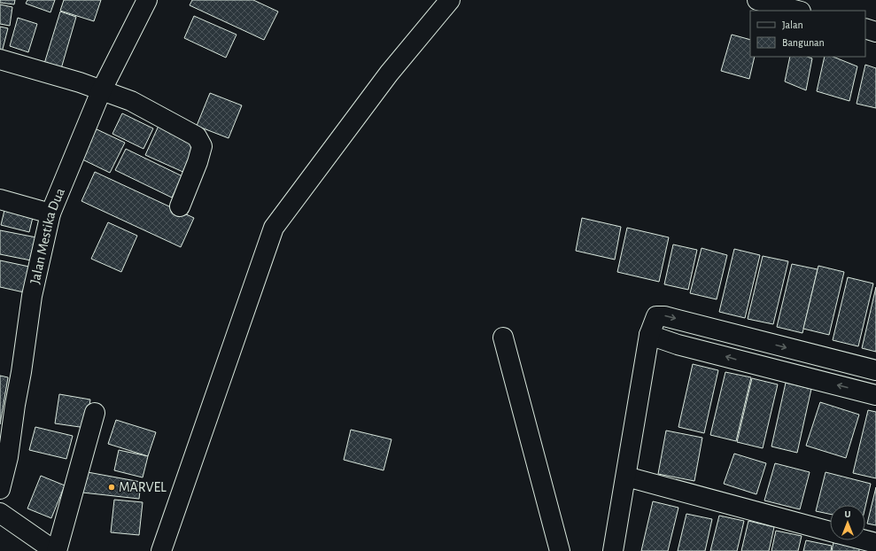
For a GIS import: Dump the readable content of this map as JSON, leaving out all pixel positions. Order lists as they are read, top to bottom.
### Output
{
  "streets": {
    "street": ["Jalan Mestika Dua"]
  },
  "places": ["MARVEL"],
  "legend": ["Jalan", "Bangunan"],
  "north": "top"
}
